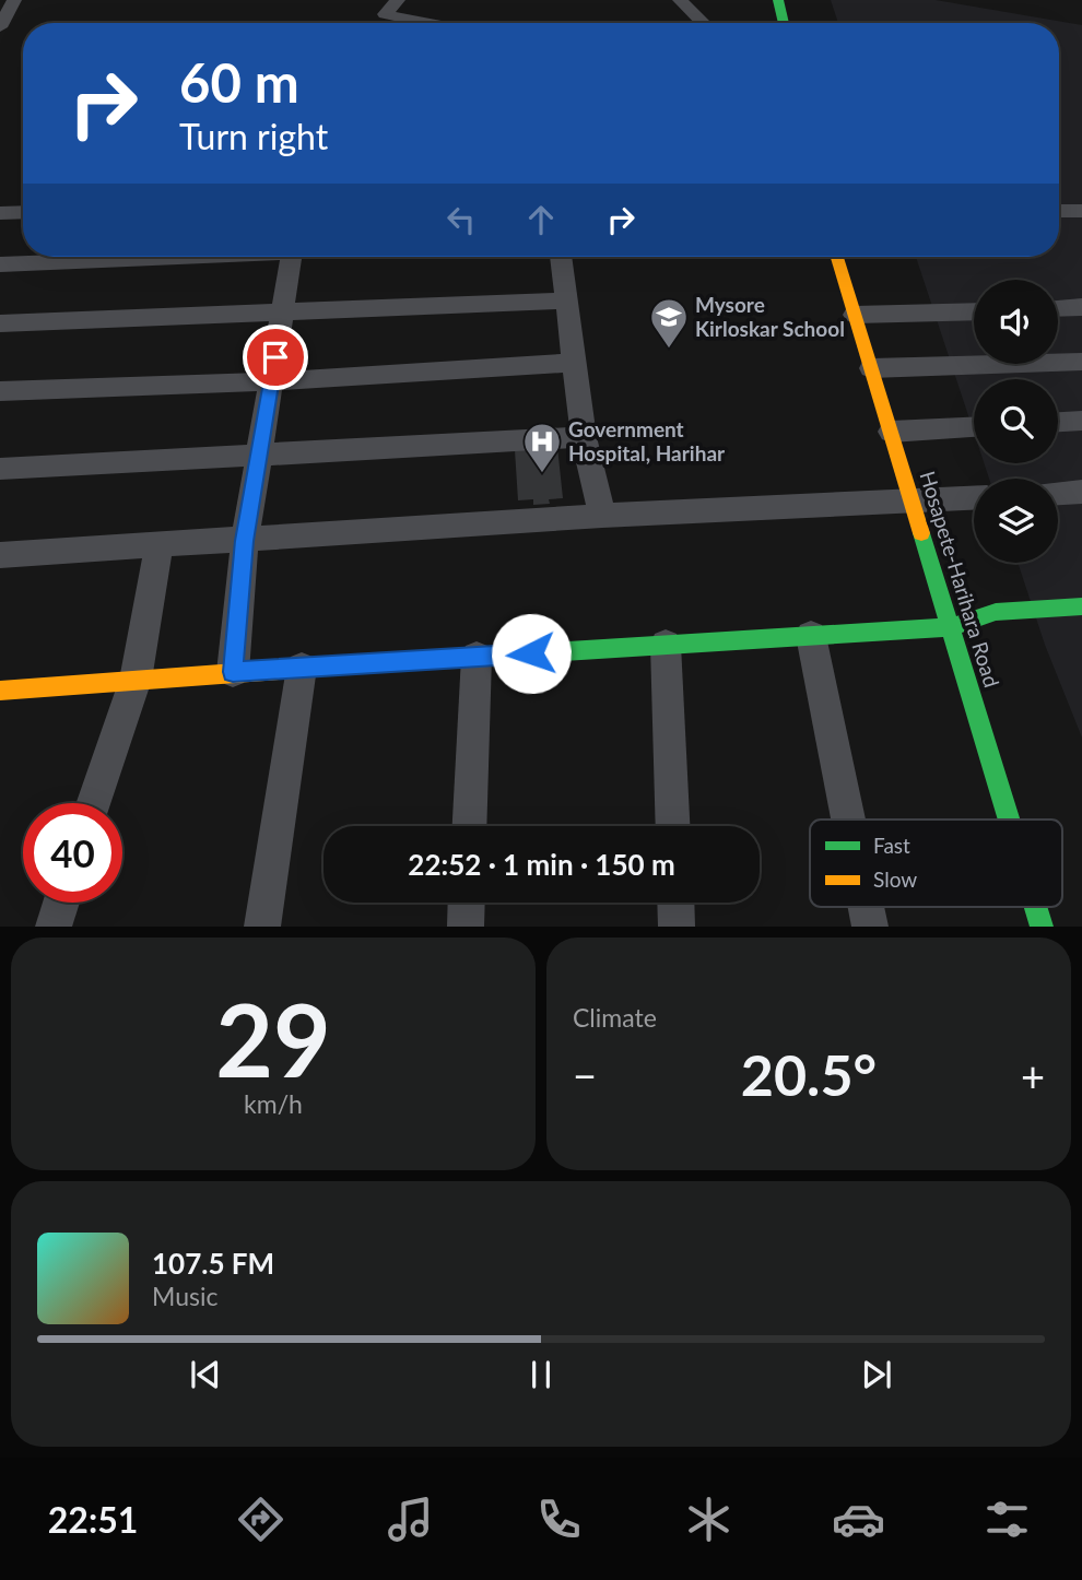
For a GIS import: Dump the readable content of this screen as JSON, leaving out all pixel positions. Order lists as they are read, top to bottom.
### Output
{
  "streets": {
    "street": ["Hosapete-Harihara Road"]
  },
  "places": {
    "school or university": ["Mysore Kirloskar School"],
    "hospital": ["Government Hospital, Harihar"]
  },
  "legend": ["Fast", "Slow"],
  "page": {
    "turn": ["60 m", "Turn right"],
    "limit": "40",
    "trip": "22:52 · 1 min · 150 m",
    "tile": [
      ["29", "km/h"],
      "Climate"
    ],
    "heat": ["−", "20.5°", "+"],
    "song": ["107.5 FM", "Music"],
    "tabs": "22:51"
  }
}
